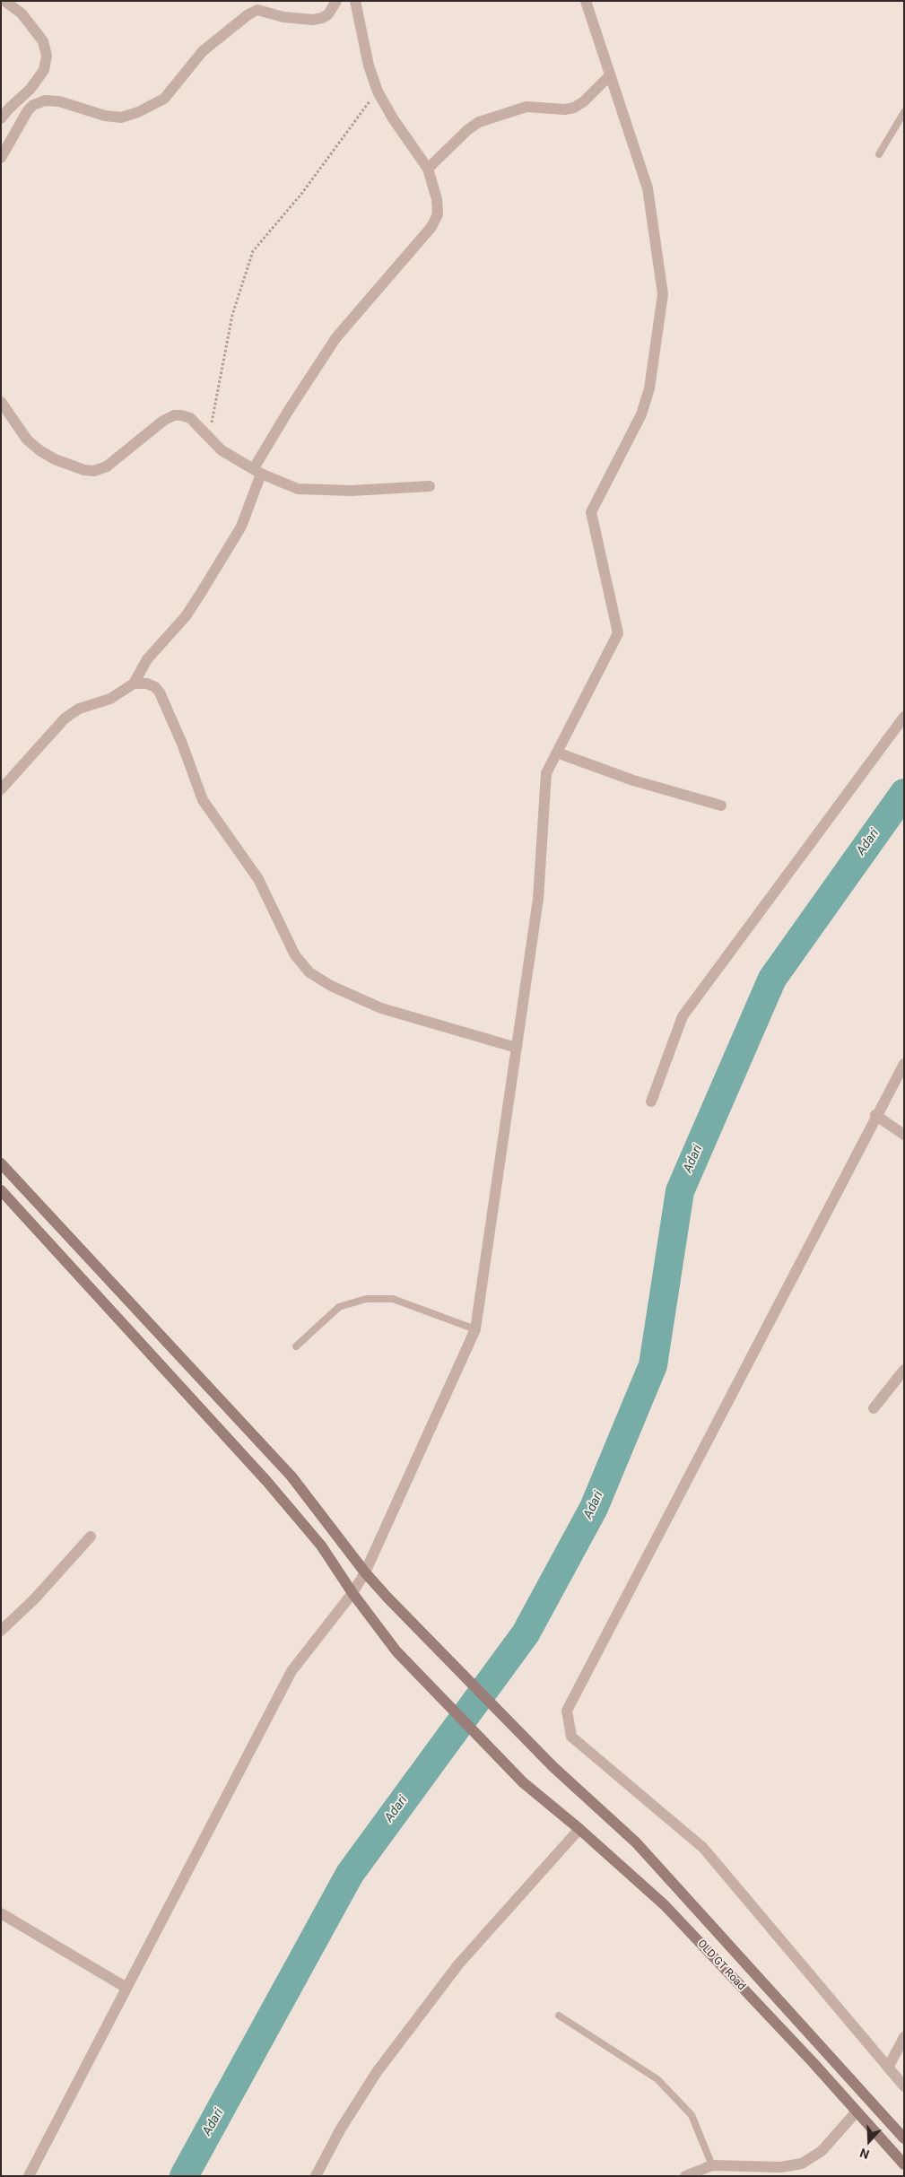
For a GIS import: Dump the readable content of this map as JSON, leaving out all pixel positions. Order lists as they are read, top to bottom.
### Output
{
  "streets": {
    "main road": ["OLD GT Road"]
  },
  "water": ["Adari"],
  "north": "bottom"
}
